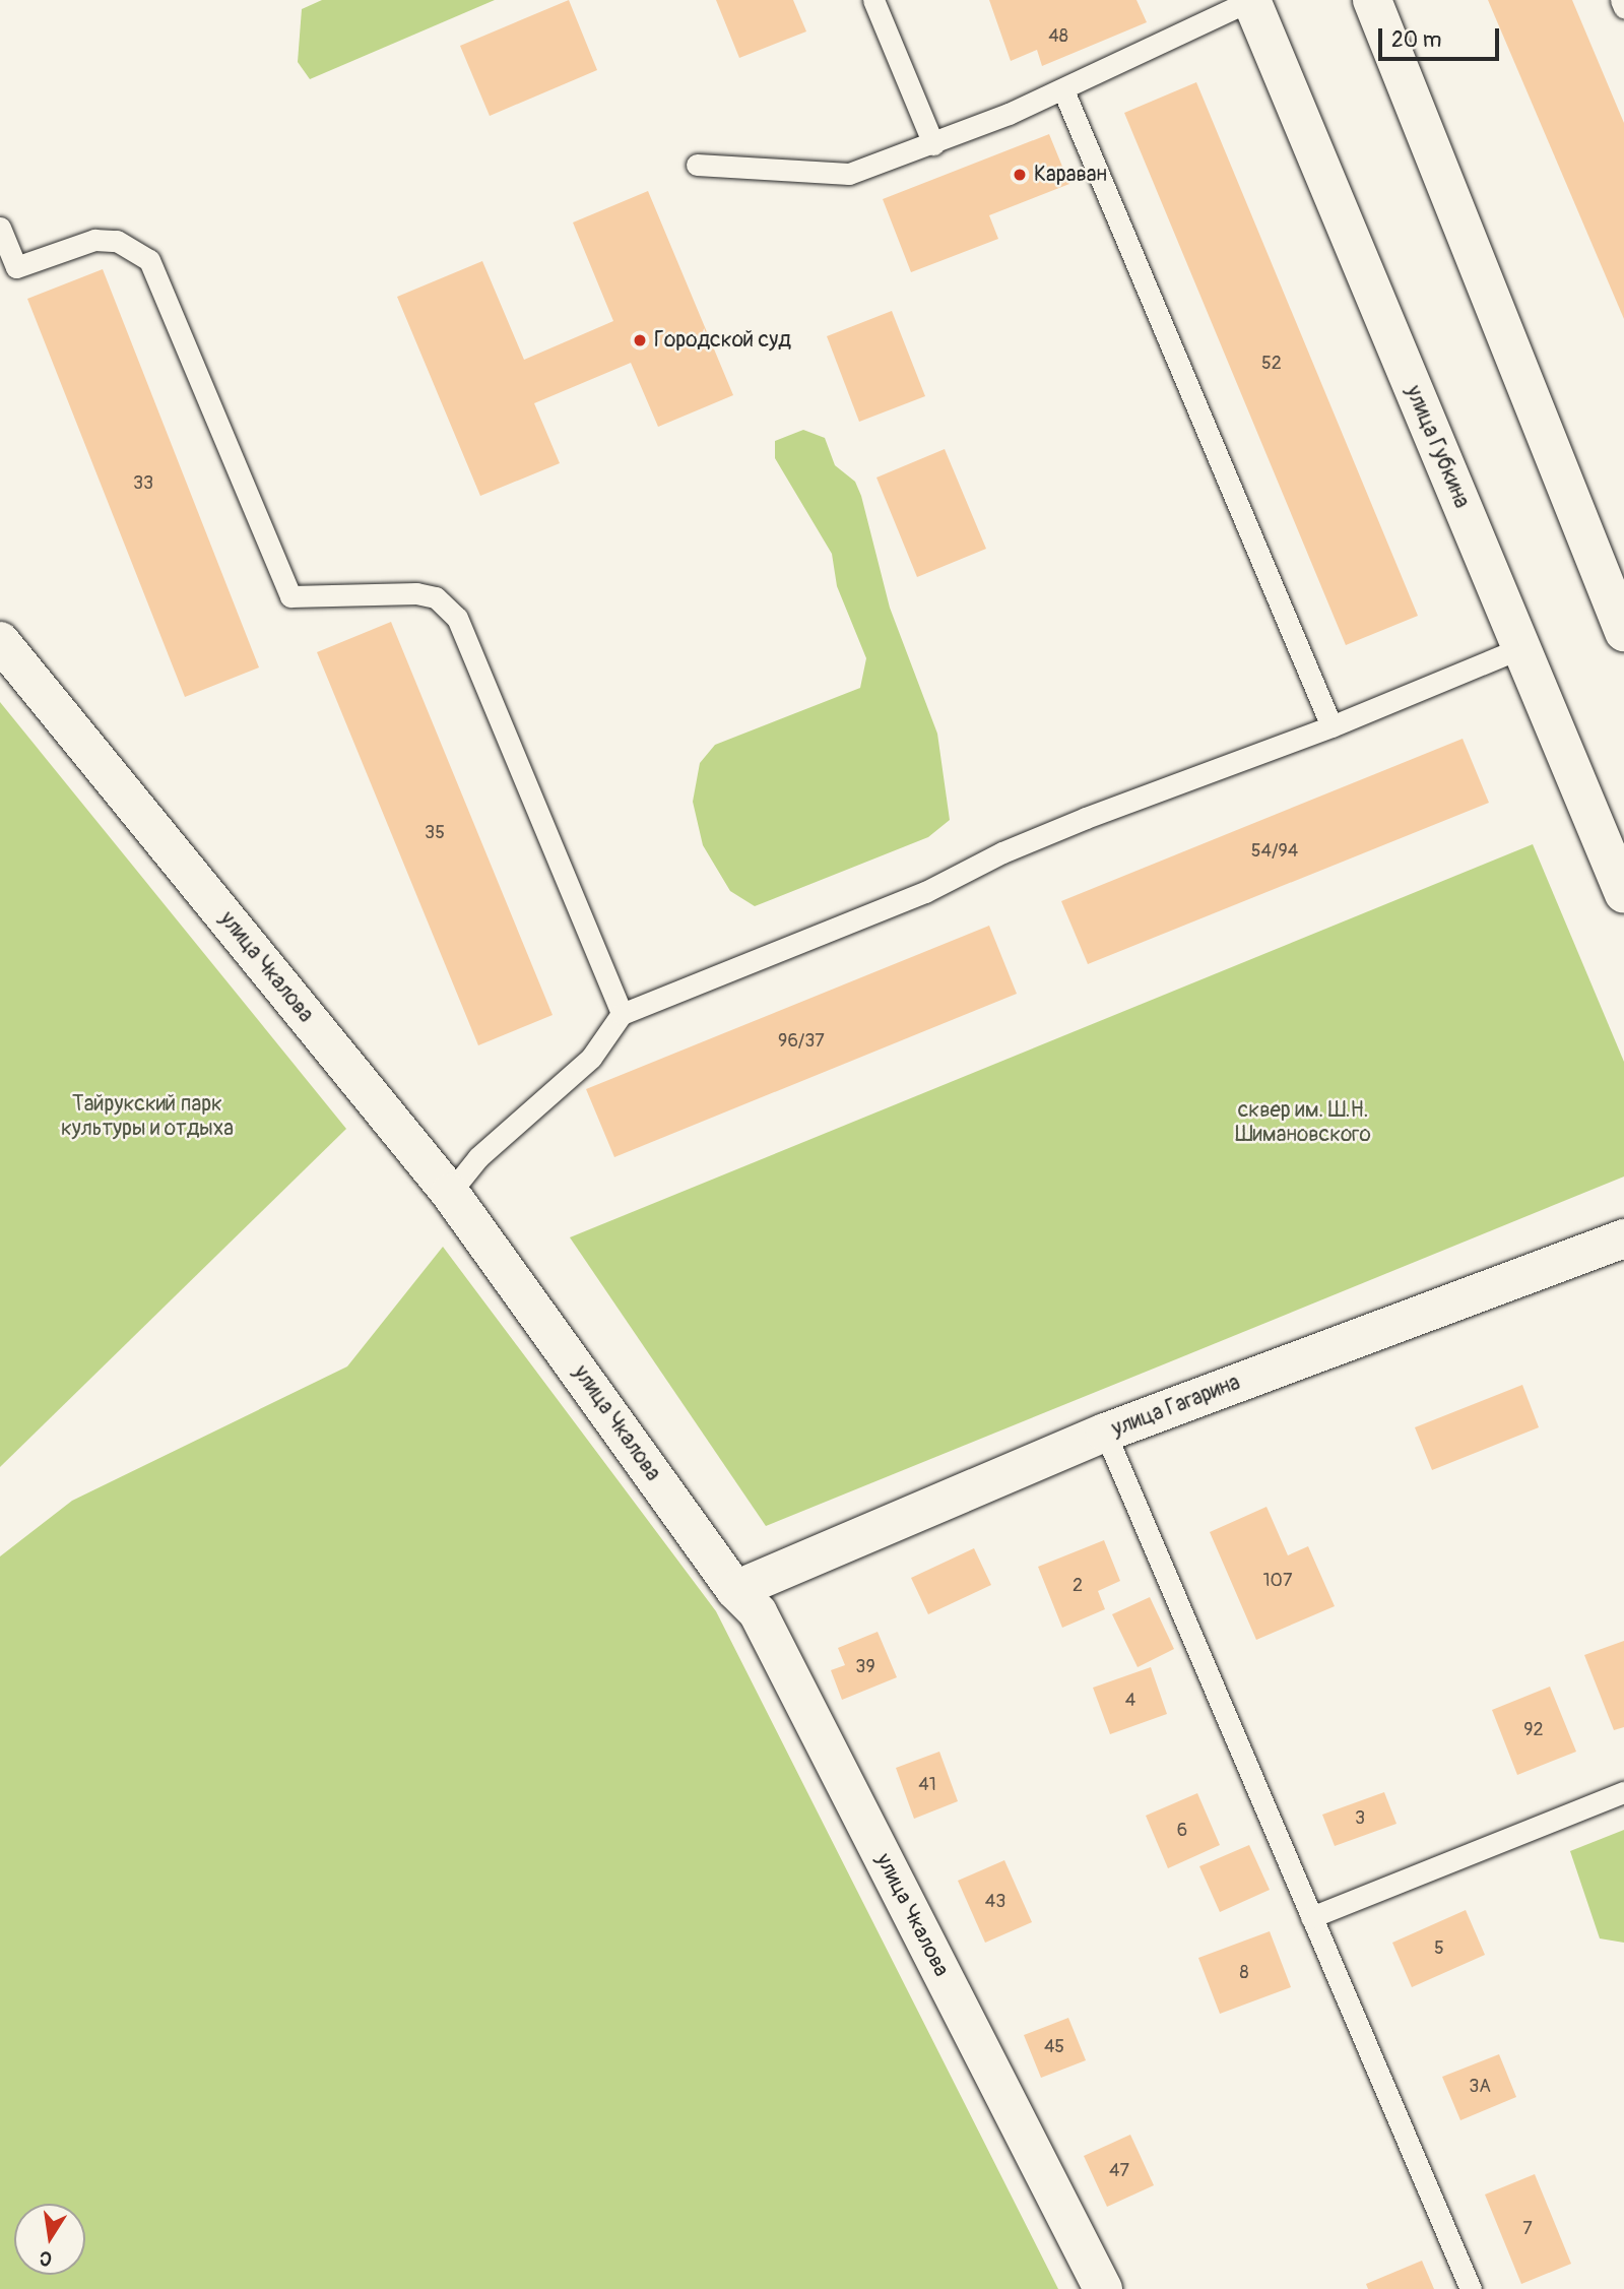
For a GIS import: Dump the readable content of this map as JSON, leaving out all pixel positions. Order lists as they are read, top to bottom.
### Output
{
  "streets": {
    "street": ["улица Губкина", "улица Чкалова", "улица Гагарина"]
  },
  "crossings": [
    ["улица Чкалова", "улица Гагарина"]
  ],
  "parks": ["Тайрукский парк культуры и отдыха", "сквер им. Ш.Н. Шимановского"],
  "places": ["Караван", "Городской суд"],
  "house_numbers": [
    "48",
    "52",
    "33",
    "35",
    "54/94",
    "96/37",
    "107",
    "2",
    "39",
    "4",
    "92",
    "41",
    "3",
    "6",
    "43",
    "5",
    "8",
    "45",
    "3А",
    "47",
    "7"
  ],
  "scale_bar": "20 m",
  "north": "bottom"
}
